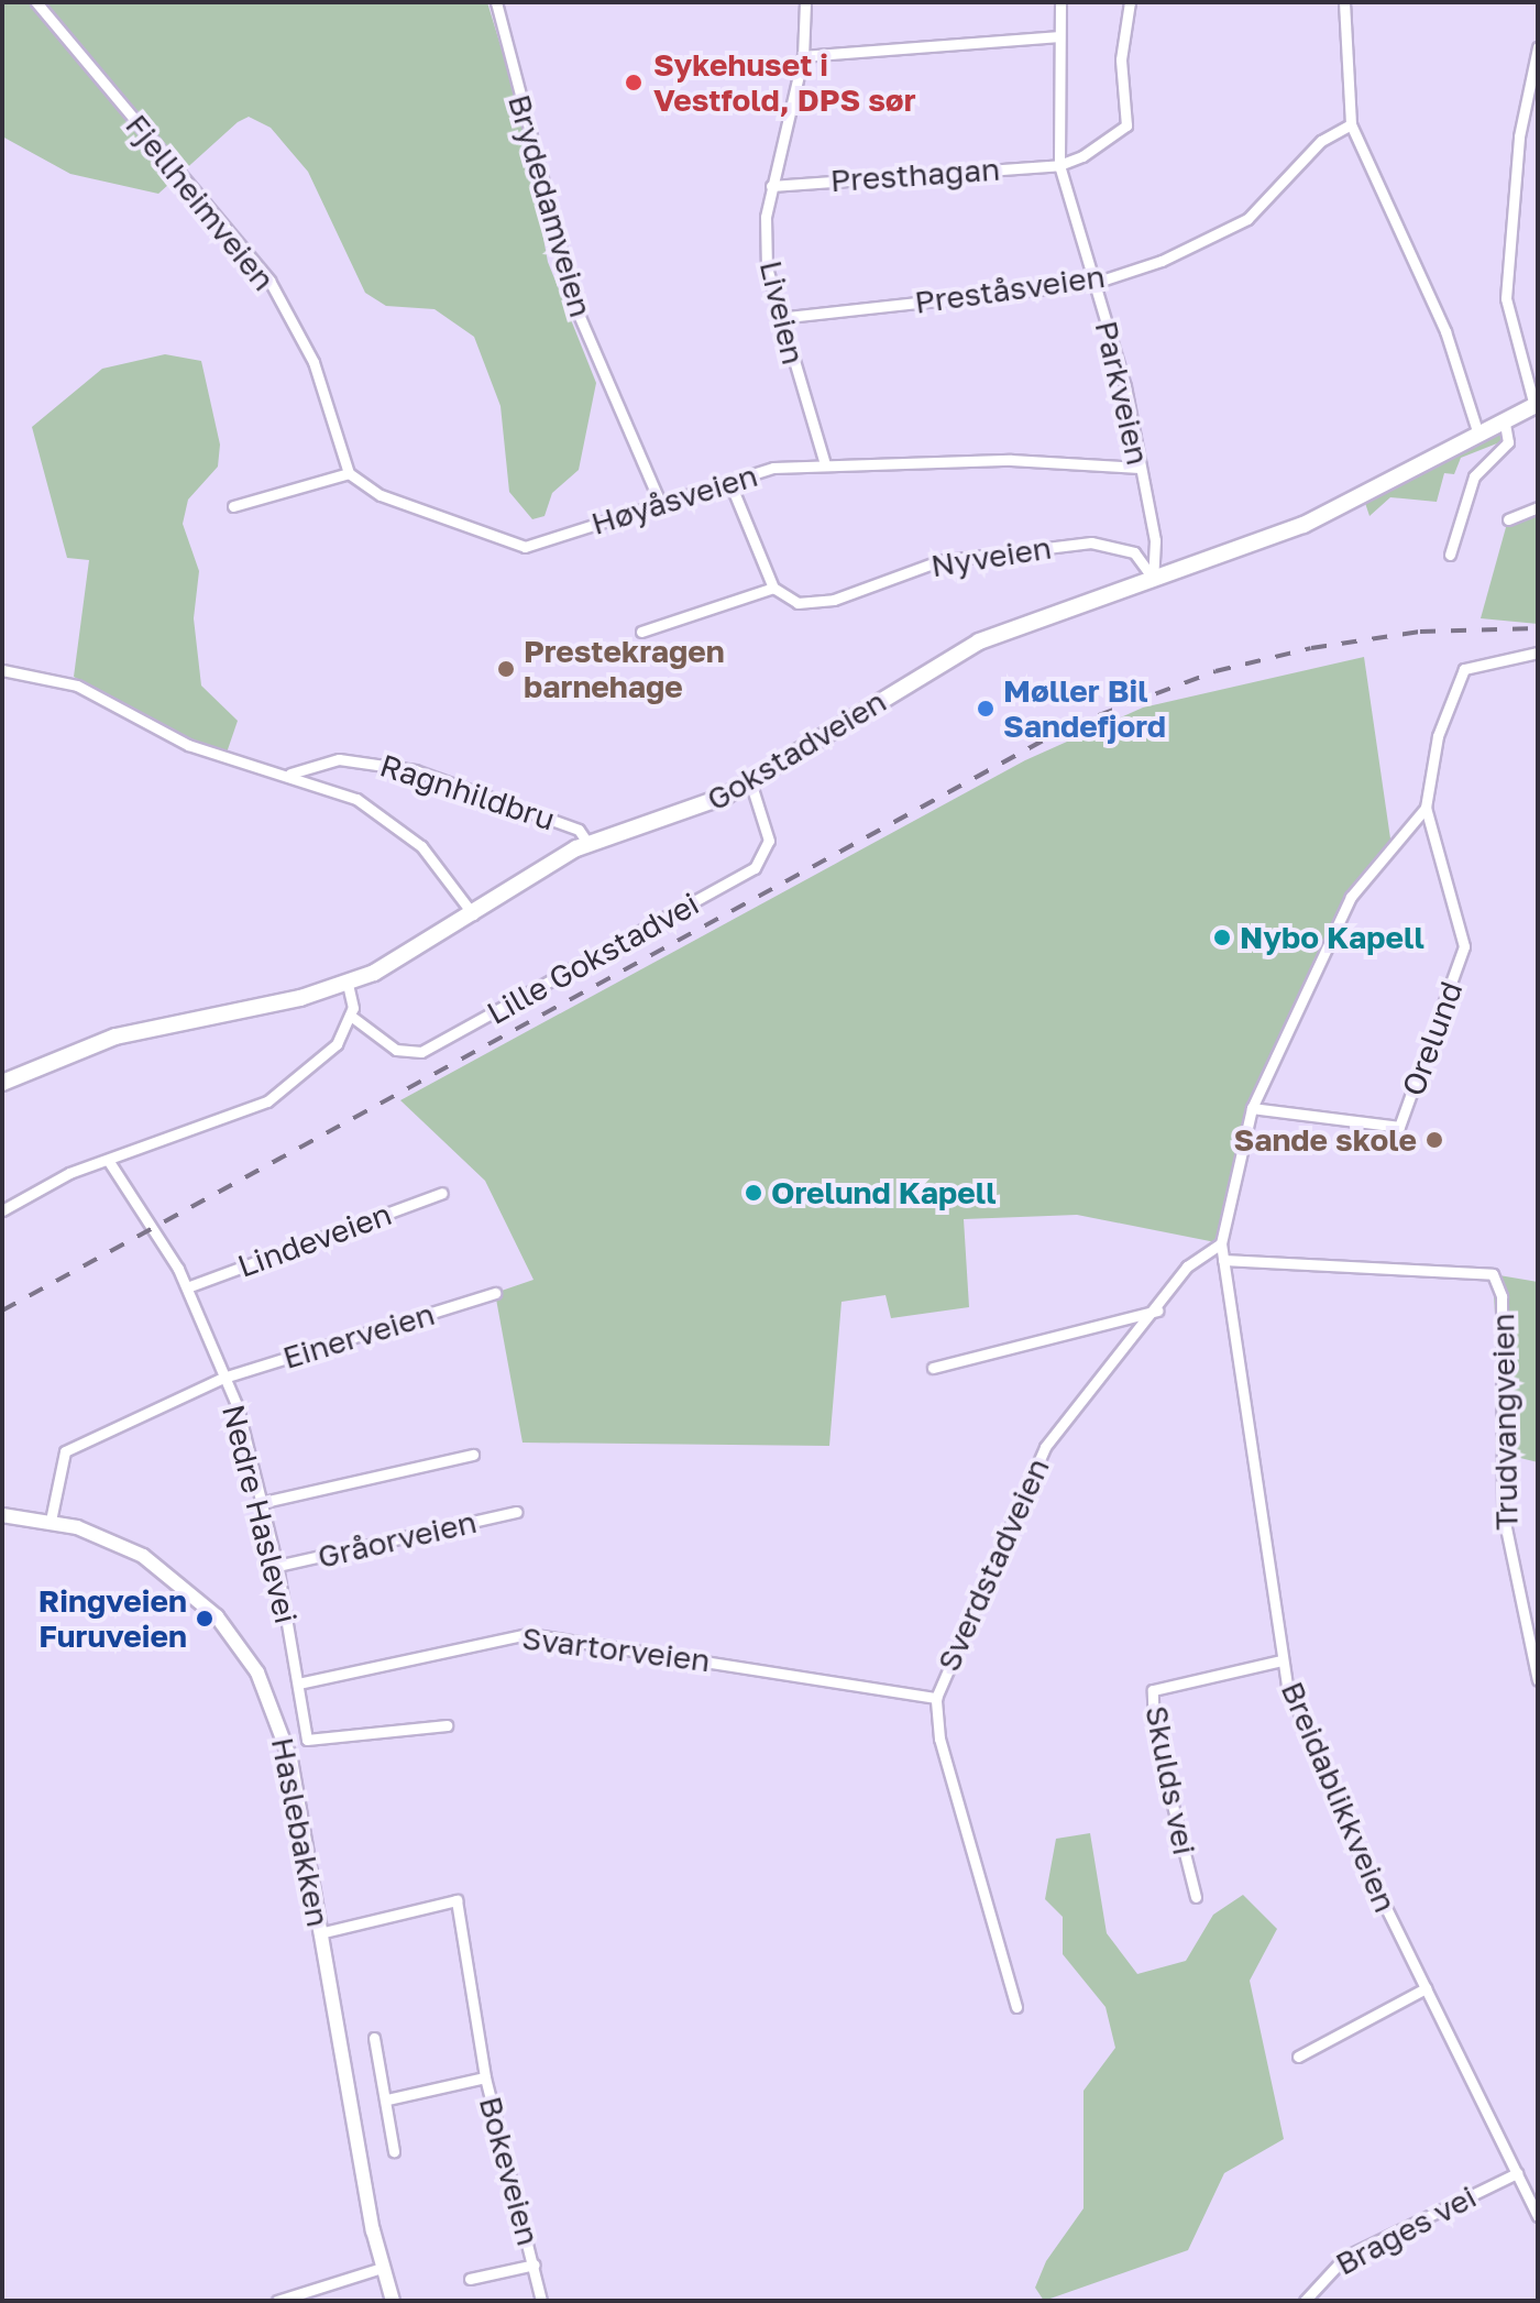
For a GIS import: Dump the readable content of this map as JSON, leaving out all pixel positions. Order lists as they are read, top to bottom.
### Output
{
  "streets": {
    "main road": ["Gokstadveien", "Haslebakken"],
    "street": [
      "Presthagan",
      "Fjellheimveien",
      "Brydedamveien",
      "Preståsveien",
      "Liveien",
      "Parkveien",
      "Høyåsveien",
      "Nyveien",
      "Ragnhildbru",
      "Lille Gokstadvei",
      "Orelund",
      "Lindeveien",
      "Einerveien",
      "Trudvangveien",
      "Nedre Haslevei",
      "Gråorveien",
      "Sverdstadveien",
      "Svartorveien",
      "Skulds vei",
      "Breidablikkveien",
      "Bokeveien",
      "Brages vei"
    ]
  },
  "crossings": [
    ["Presthagan", "Liveien"],
    ["Presthagan", "Parkveien"],
    ["Fjellheimveien", "Høyåsveien"],
    ["Brydedamveien", "Høyåsveien"],
    ["Preståsveien", "Liveien"],
    ["Preståsveien", "Parkveien"],
    ["Liveien", "Høyåsveien"],
    ["Parkveien", "Høyåsveien"],
    ["Parkveien", "Nyveien"],
    ["Parkveien", "Gokstadveien"],
    ["Nyveien", "Gokstadveien"],
    ["Gokstadveien", "Ragnhildbru"],
    ["Gokstadveien", "Lille Gokstadvei"],
    ["Lindeveien", "Nedre Haslevei"],
    ["Einerveien", "Nedre Haslevei"],
    ["Einerveien", "Haslebakken"],
    ["Trudvangveien", "Breidablikkveien"],
    ["Nedre Haslevei", "Gråorveien"],
    ["Nedre Haslevei", "Svartorveien"],
    ["Sverdstadveien", "Svartorveien"],
    ["Sverdstadveien", "Breidablikkveien"],
    ["Skulds vei", "Breidablikkveien"],
    ["Breidablikkveien", "Brages vei"],
    ["Haslebakken", "Bokeveien"]
  ],
  "places": [
    "Sykehuset i Vestfold, DPS sør",
    "Prestekragen barnehage",
    "Møller Bil Sandefjord",
    "Nybo Kapell",
    "Sande skole",
    "Orelund Kapell",
    "Ringveien Furuveien"
  ]
}
